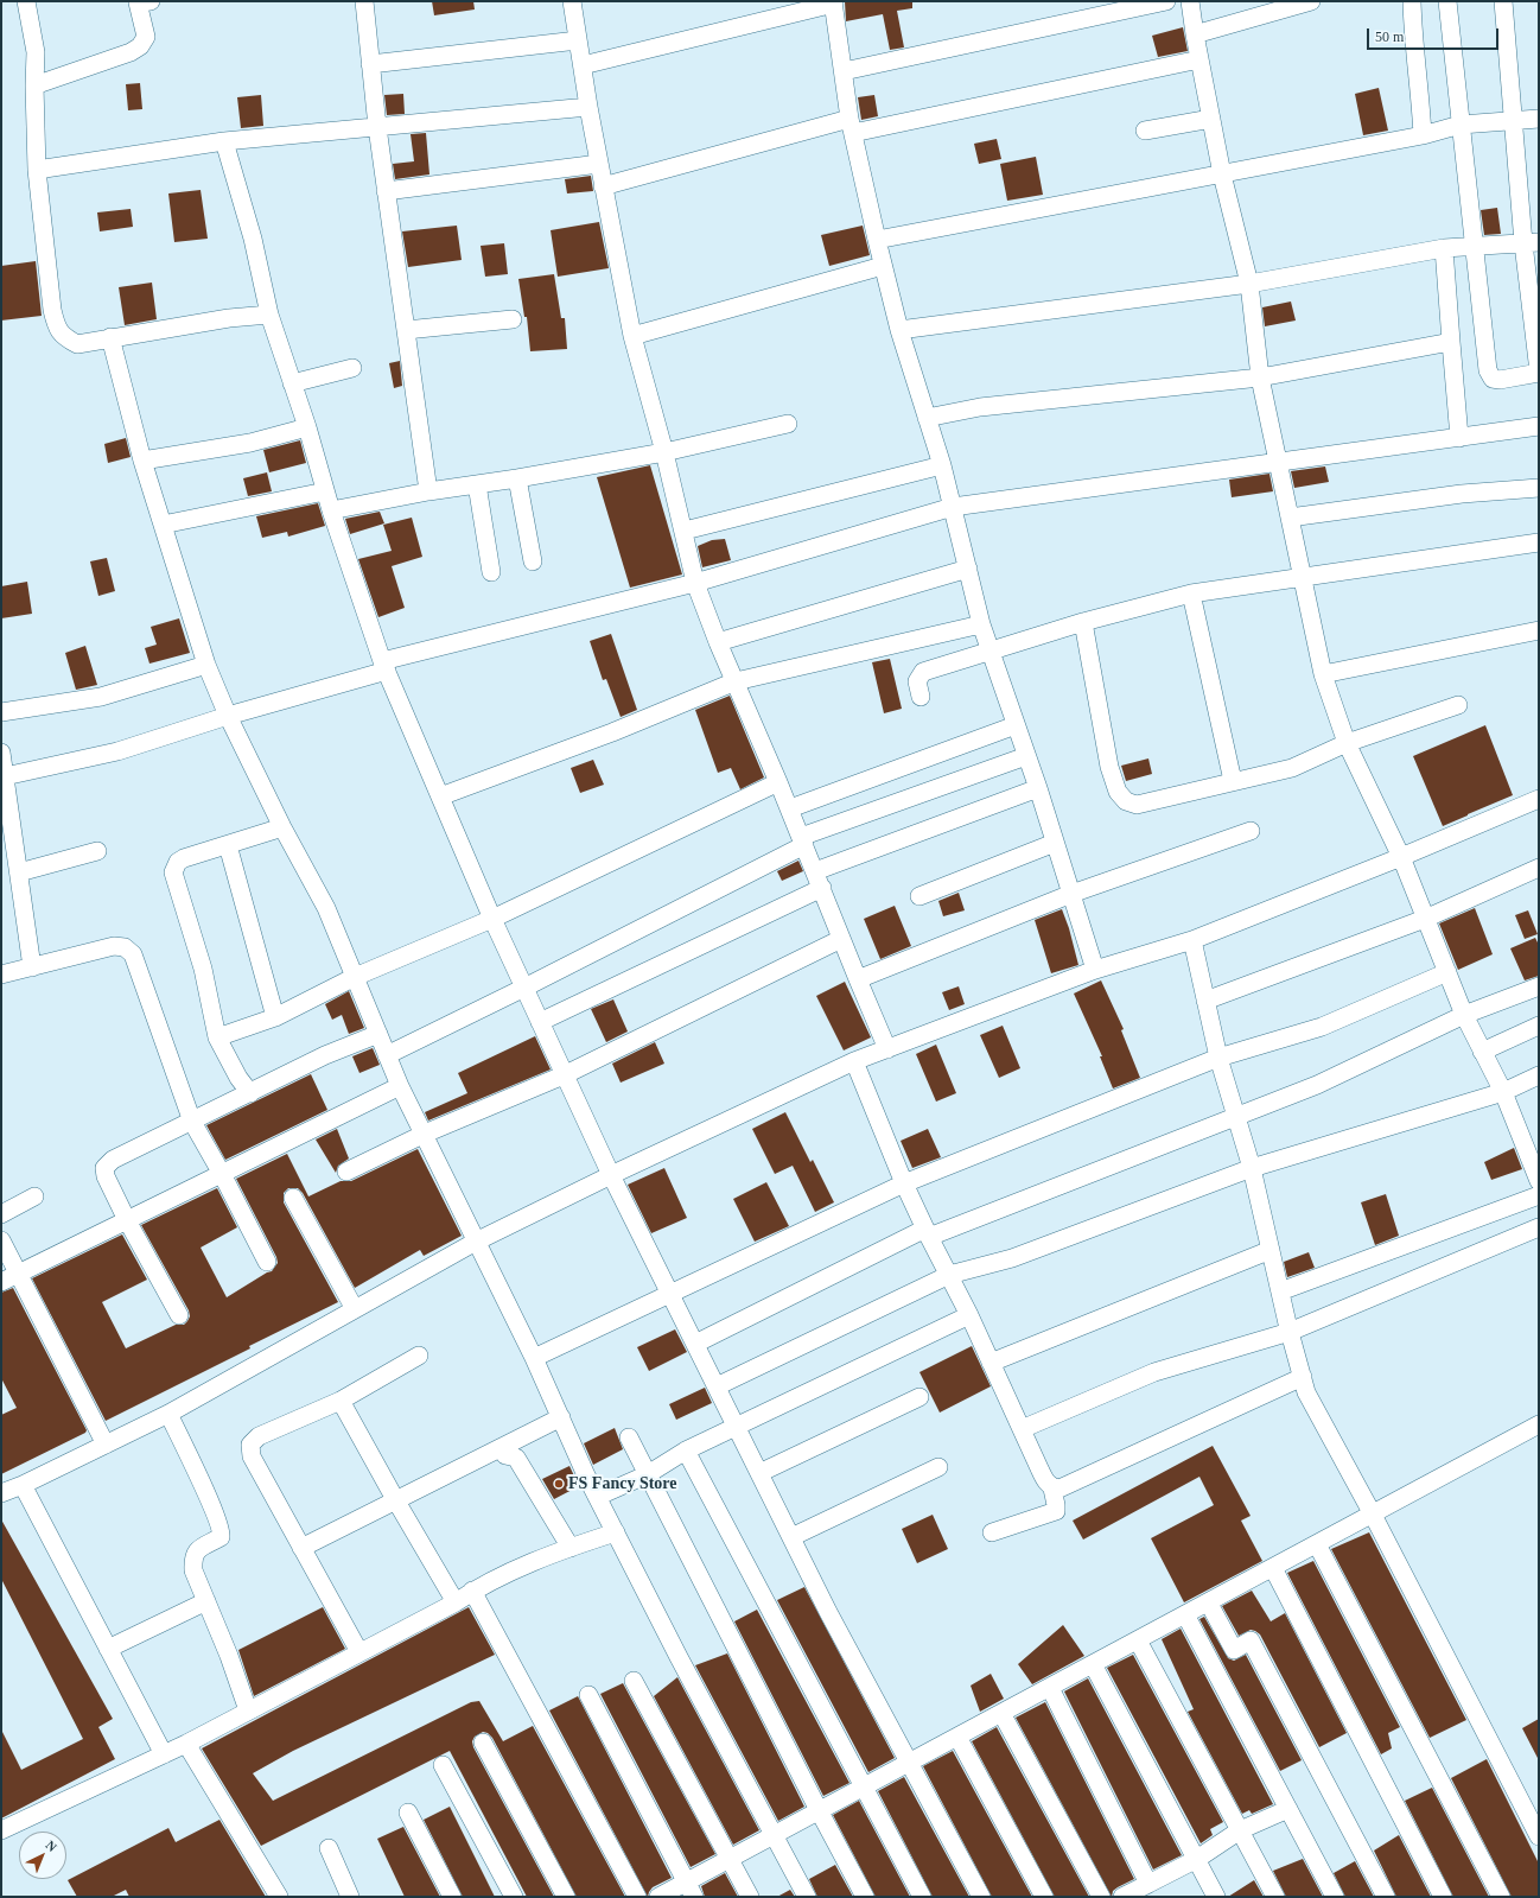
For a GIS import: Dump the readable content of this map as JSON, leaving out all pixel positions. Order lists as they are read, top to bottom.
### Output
{
  "places": ["FS Fancy Store"],
  "scale_bar": "50 m",
  "north": "top right"
}
